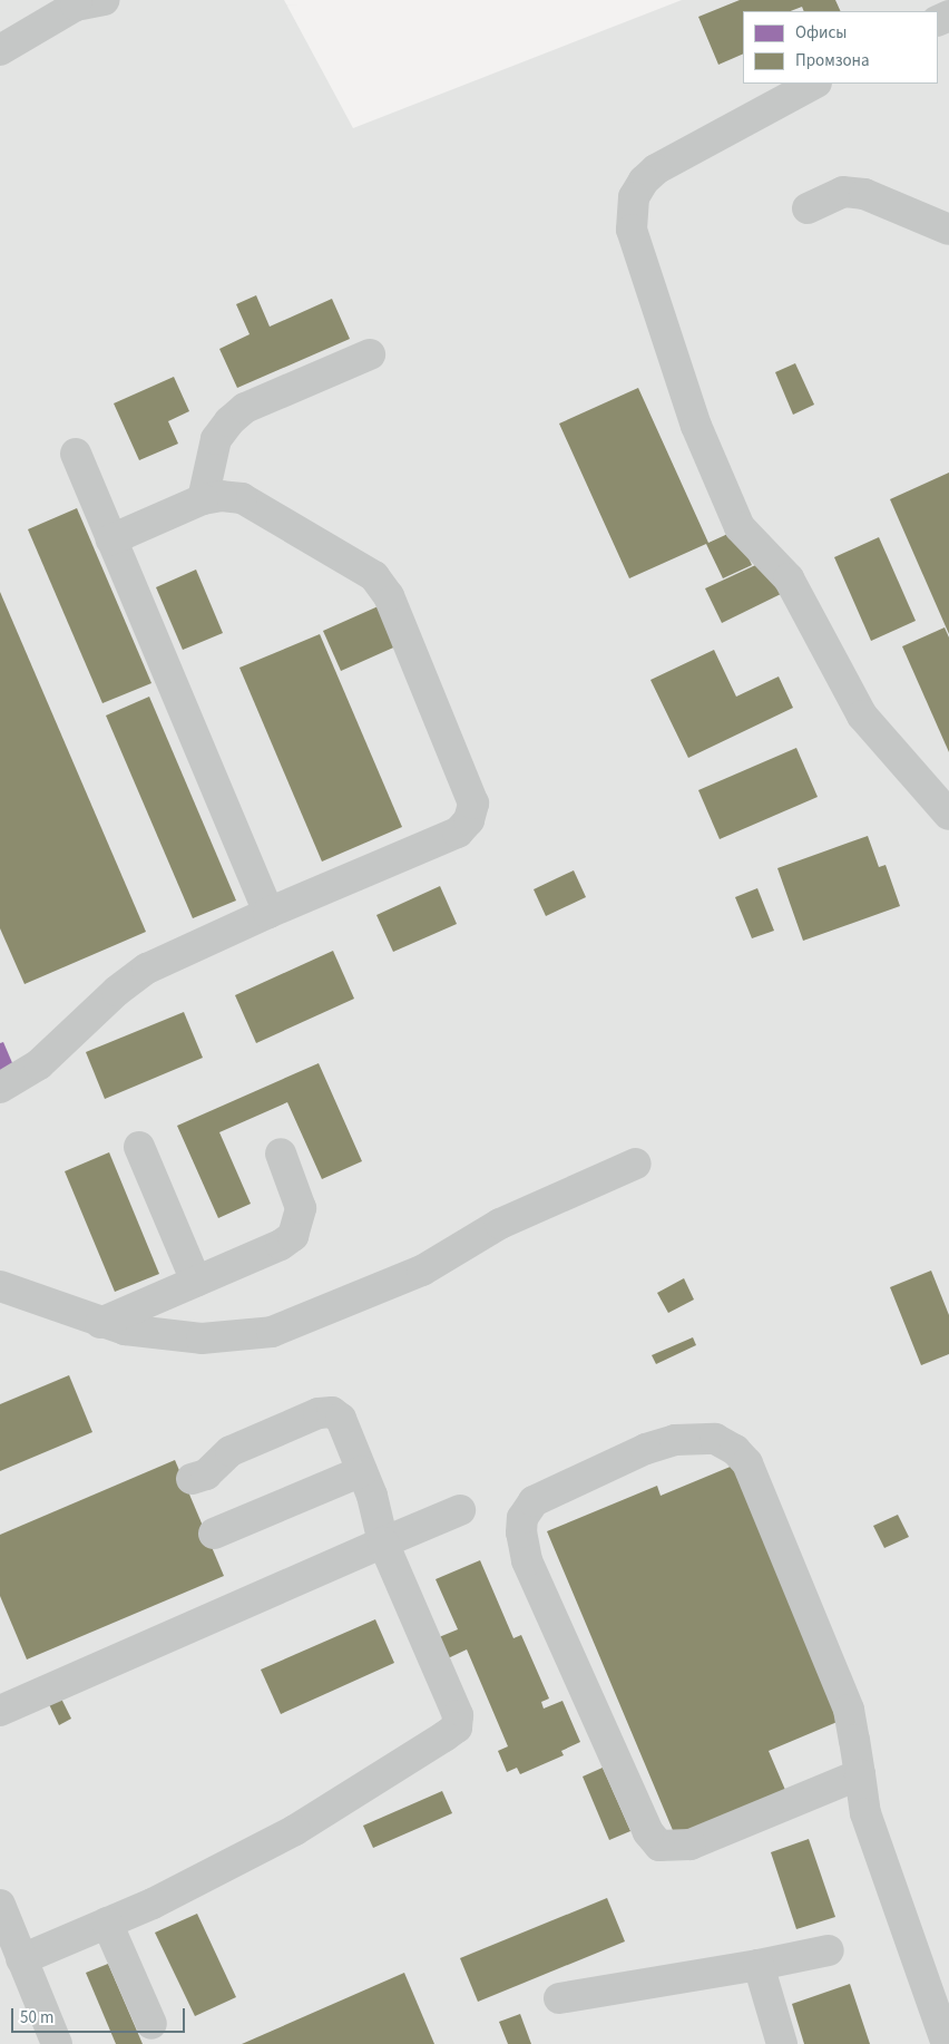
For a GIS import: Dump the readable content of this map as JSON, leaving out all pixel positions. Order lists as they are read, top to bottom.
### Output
{
  "legend": ["Офисы", "Промзона"],
  "scale_bar": "50 m"
}
